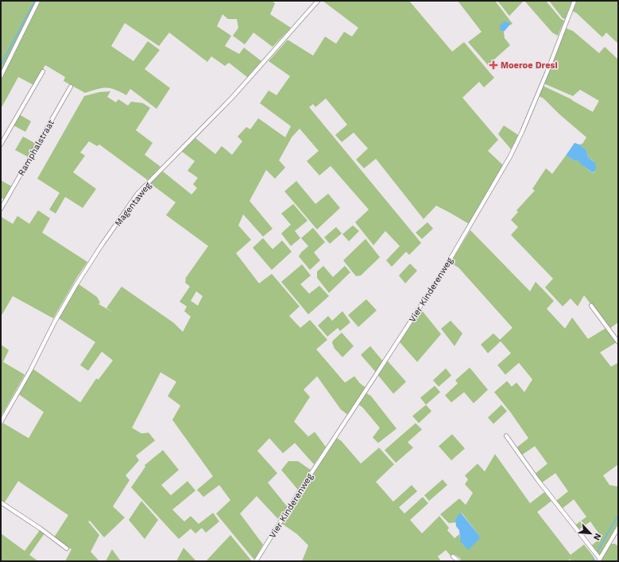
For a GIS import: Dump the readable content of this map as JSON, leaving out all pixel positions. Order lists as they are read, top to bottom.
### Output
{
  "streets": {
    "street": ["Ramphalstraat", "Magentaweg", "Vier Kinderenweg"]
  },
  "places": {
    "health": ["Moeroe Dresi"]
  },
  "north": "bottom right"
}
